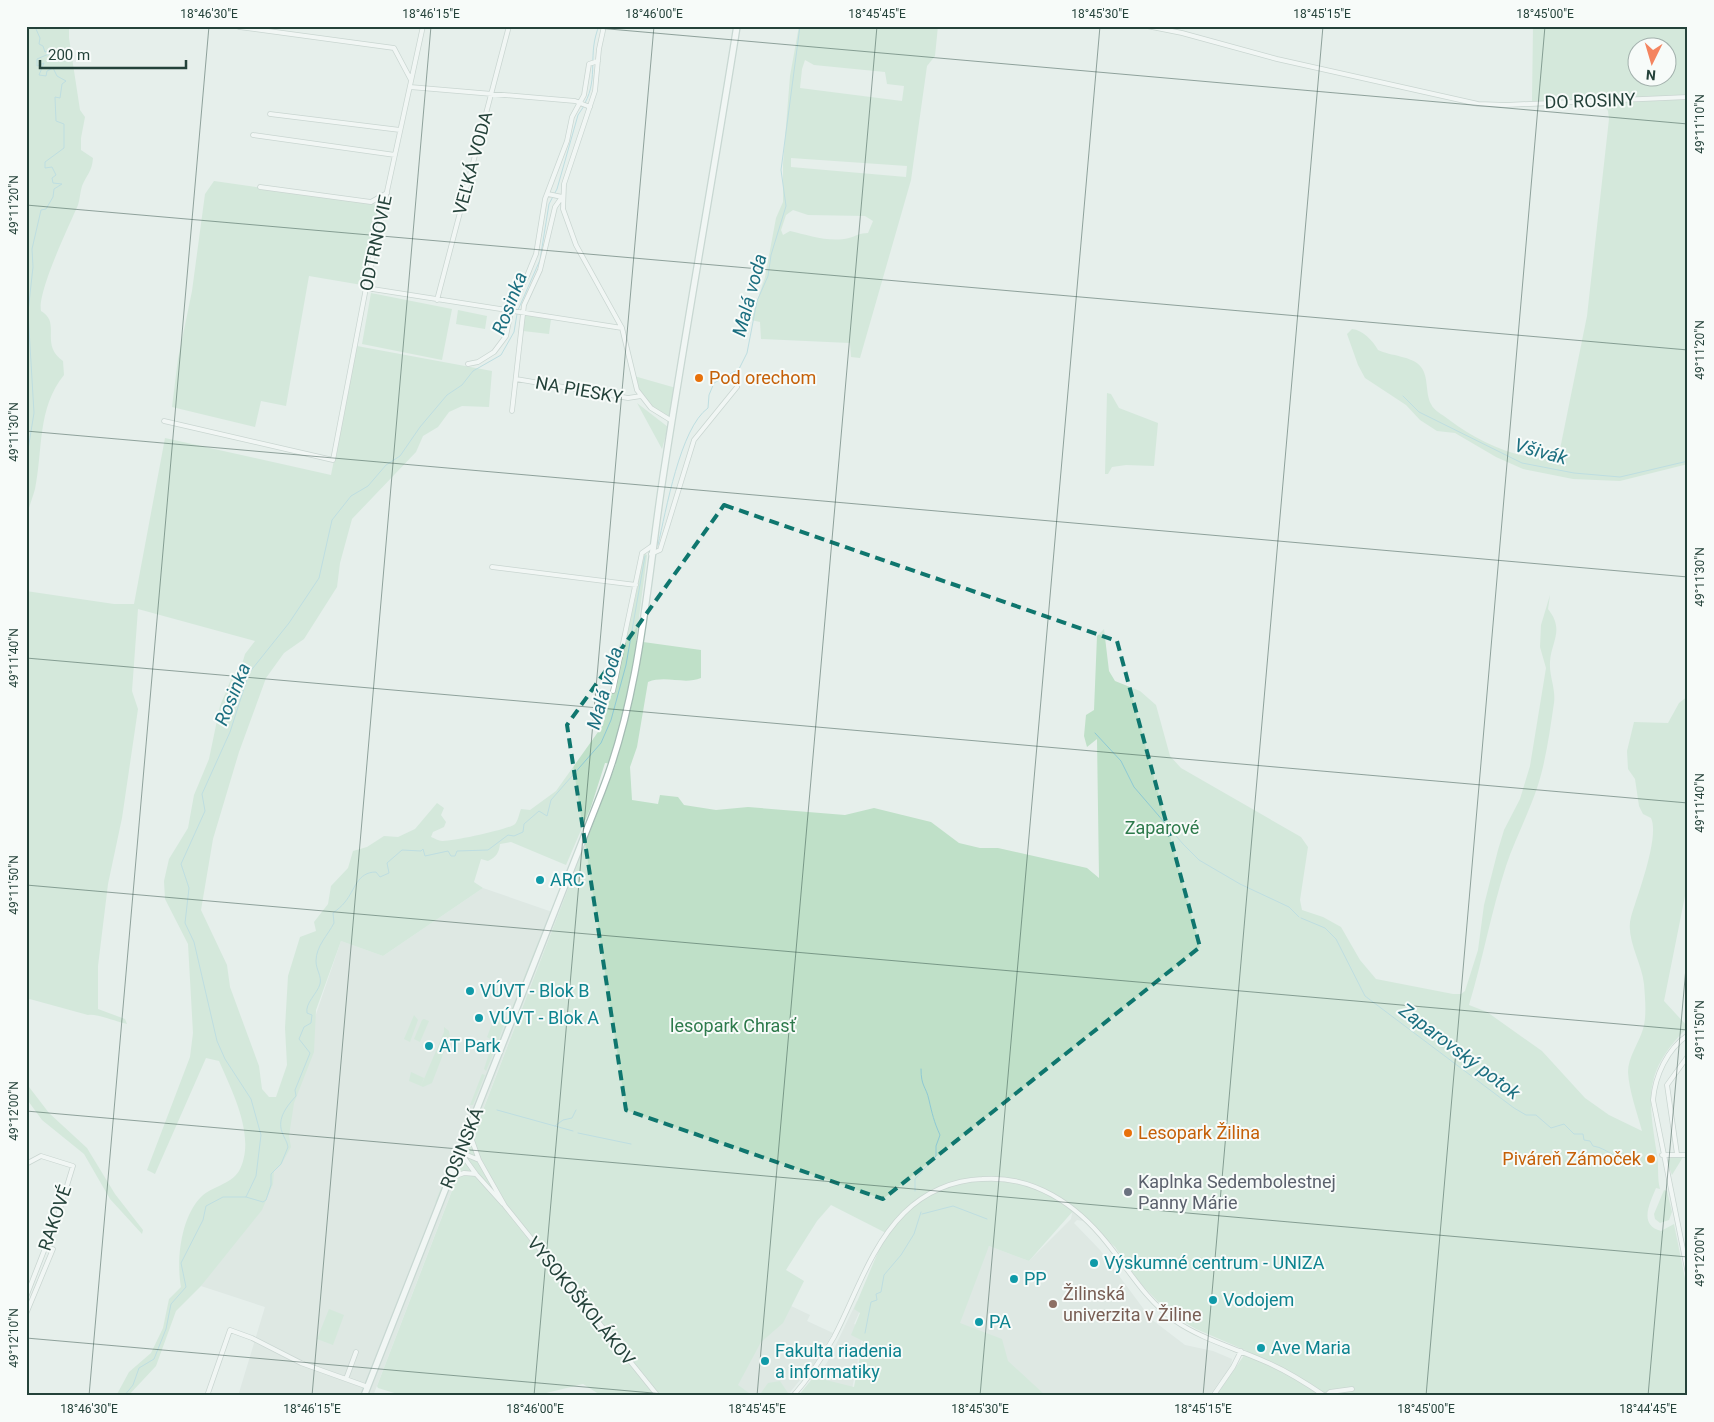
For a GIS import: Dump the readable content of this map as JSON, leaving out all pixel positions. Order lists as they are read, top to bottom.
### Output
{
  "streets": {
    "street": [
      "DO ROSINY",
      "VEĽKÁ VODA",
      "ODTRNOVIE",
      "NA PIESKY",
      "ROSINSKÁ",
      "RAKOVÉ",
      "VYSOKOŠKOLÁKOV"
    ]
  },
  "crossings": [
    ["ROSINSKÁ", "VYSOKOŠKOLÁKOV"]
  ],
  "water": [
    "Malá voda",
    "Rosinka",
    "Všivák",
    "Zaparovský potok"
  ],
  "parks": ["Zaparové", "lesopark Chrasť"],
  "places": [
    "Pod orechom",
    "ARC",
    "VÚVT - Blok B",
    "VÚVT - Blok A",
    "AT Park",
    "Lesopark Žilina",
    "Piváreň Zámoček",
    "Kaplnka Sedembolestnej Panny Márie",
    "Výskumné centrum - UNIZA",
    "PP",
    "Vodojem",
    "Žilinská univerzita v Žiline",
    "PA",
    "Ave Maria",
    "Fakulta riadenia a informatiky"
  ],
  "scale_bar": "200 m",
  "north": "bottom",
  "coordinates": [
    "18°46'30\"E",
    "18°46'15\"E",
    "18°46'00\"E",
    "18°45'45\"E",
    "18°45'30\"E",
    "18°45'15\"E",
    "18°45'00\"E",
    "49°11'10\"N",
    "49°11'20\"N",
    "49°11'30\"N",
    "49°11'40\"N",
    "49°11'50\"N",
    "49°12'00\"N",
    "49°12'10\"N",
    "18°44'45\"E"
  ]
}
